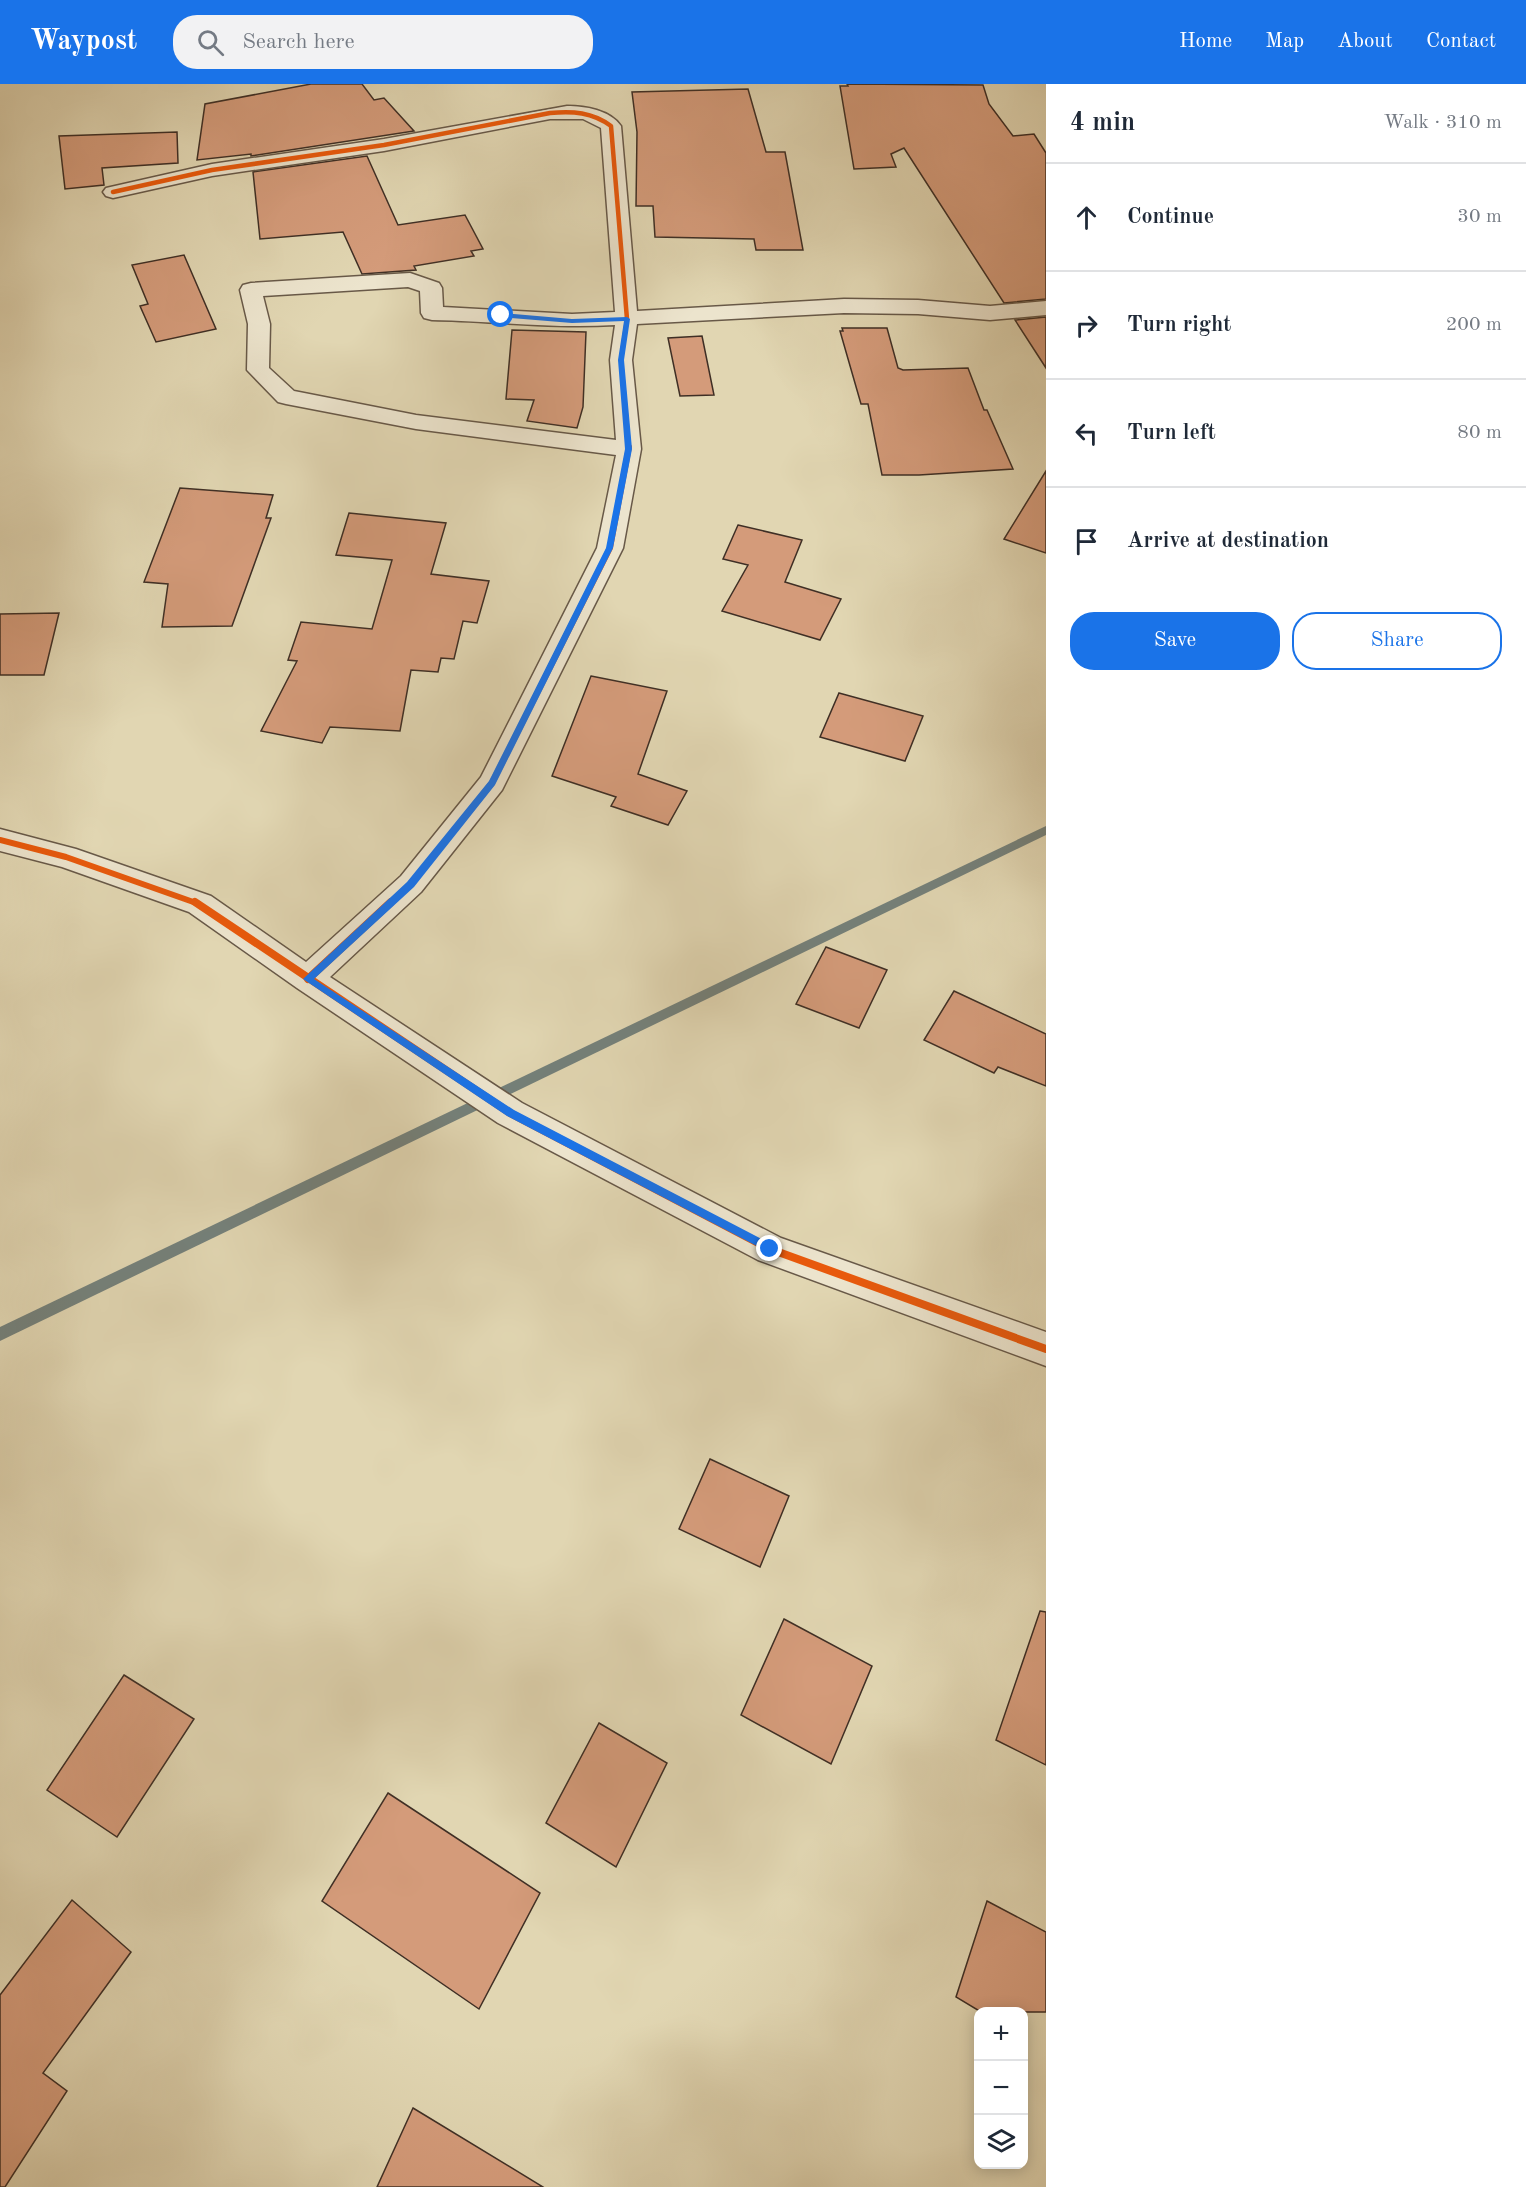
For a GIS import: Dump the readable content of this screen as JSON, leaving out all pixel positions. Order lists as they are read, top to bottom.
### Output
{
  "page": {
    "header": "Waypost",
    "search": "Search here",
    "nav": [
      "Home",
      "Map",
      "About",
      "Contact"
    ],
    "heading": ["4 min", "Walk · 310 m"],
    "list": [
      ["Continue", "30 m"],
      ["Turn right", "200 m"],
      ["Turn left", "80 m"],
      "Arrive at destination"
    ],
    "buttons": ["Save", "Share"],
    "map_buttons": ["+", "−"]
  }
}
